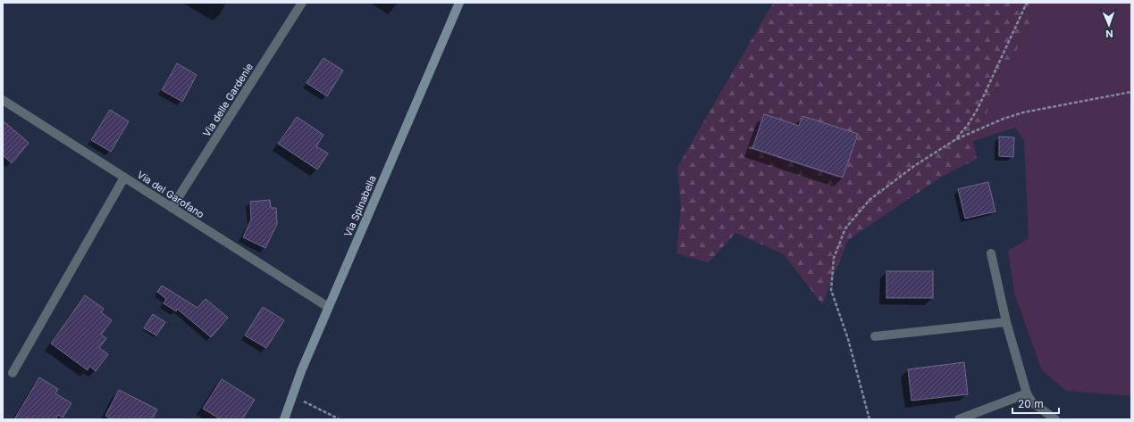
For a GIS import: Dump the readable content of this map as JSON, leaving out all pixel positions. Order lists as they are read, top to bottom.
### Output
{
  "streets": {
    "street": ["Via delle Gardenie", "Via del Garofano", "Via Spinabella"]
  },
  "crossings": [
    ["Via delle Gardenie", "Via del Garofano"],
    ["Via del Garofano", "Via Spinabella"]
  ],
  "scale_bar": "20 m",
  "north": "bottom"
}
